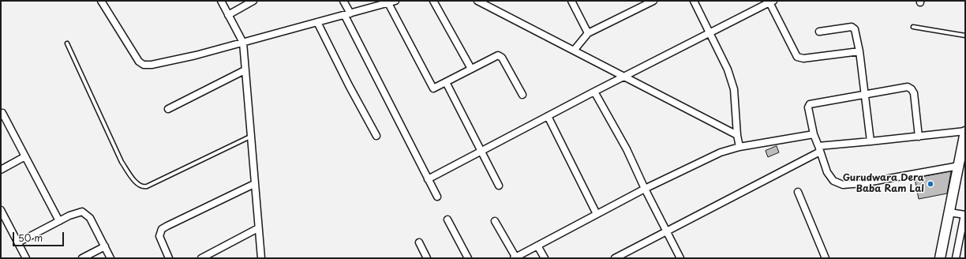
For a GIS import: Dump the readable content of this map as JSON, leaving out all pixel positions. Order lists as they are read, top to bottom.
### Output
{
  "places": ["Gurudwara Dera Baba Ram Lal"],
  "scale_bar": "50 m"
}
